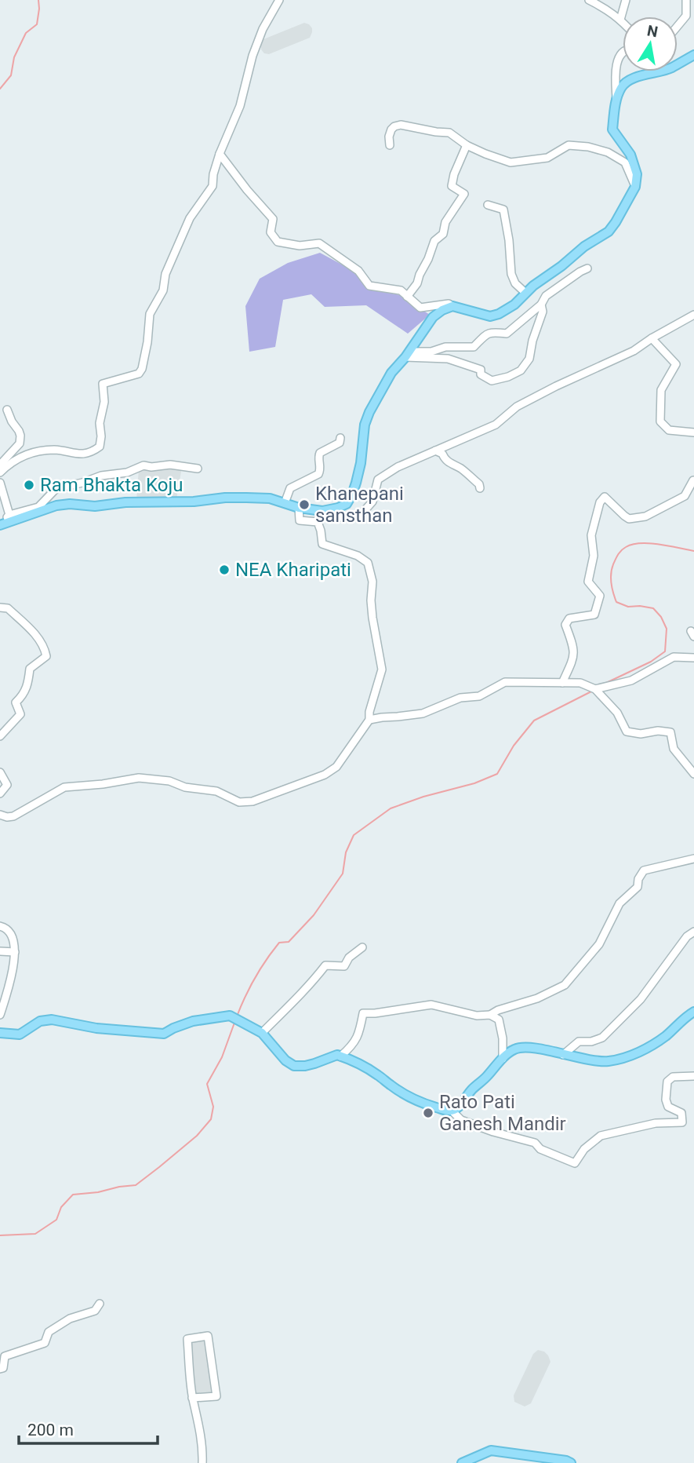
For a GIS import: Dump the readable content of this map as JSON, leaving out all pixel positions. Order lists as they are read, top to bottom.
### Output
{
  "places": [
    "Ram Bhakta Koju",
    "Khanepani sansthan",
    "NEA Kharipati",
    "Rato Pati Ganesh Mandir"
  ],
  "scale_bar": "200 m",
  "north": "top"
}
